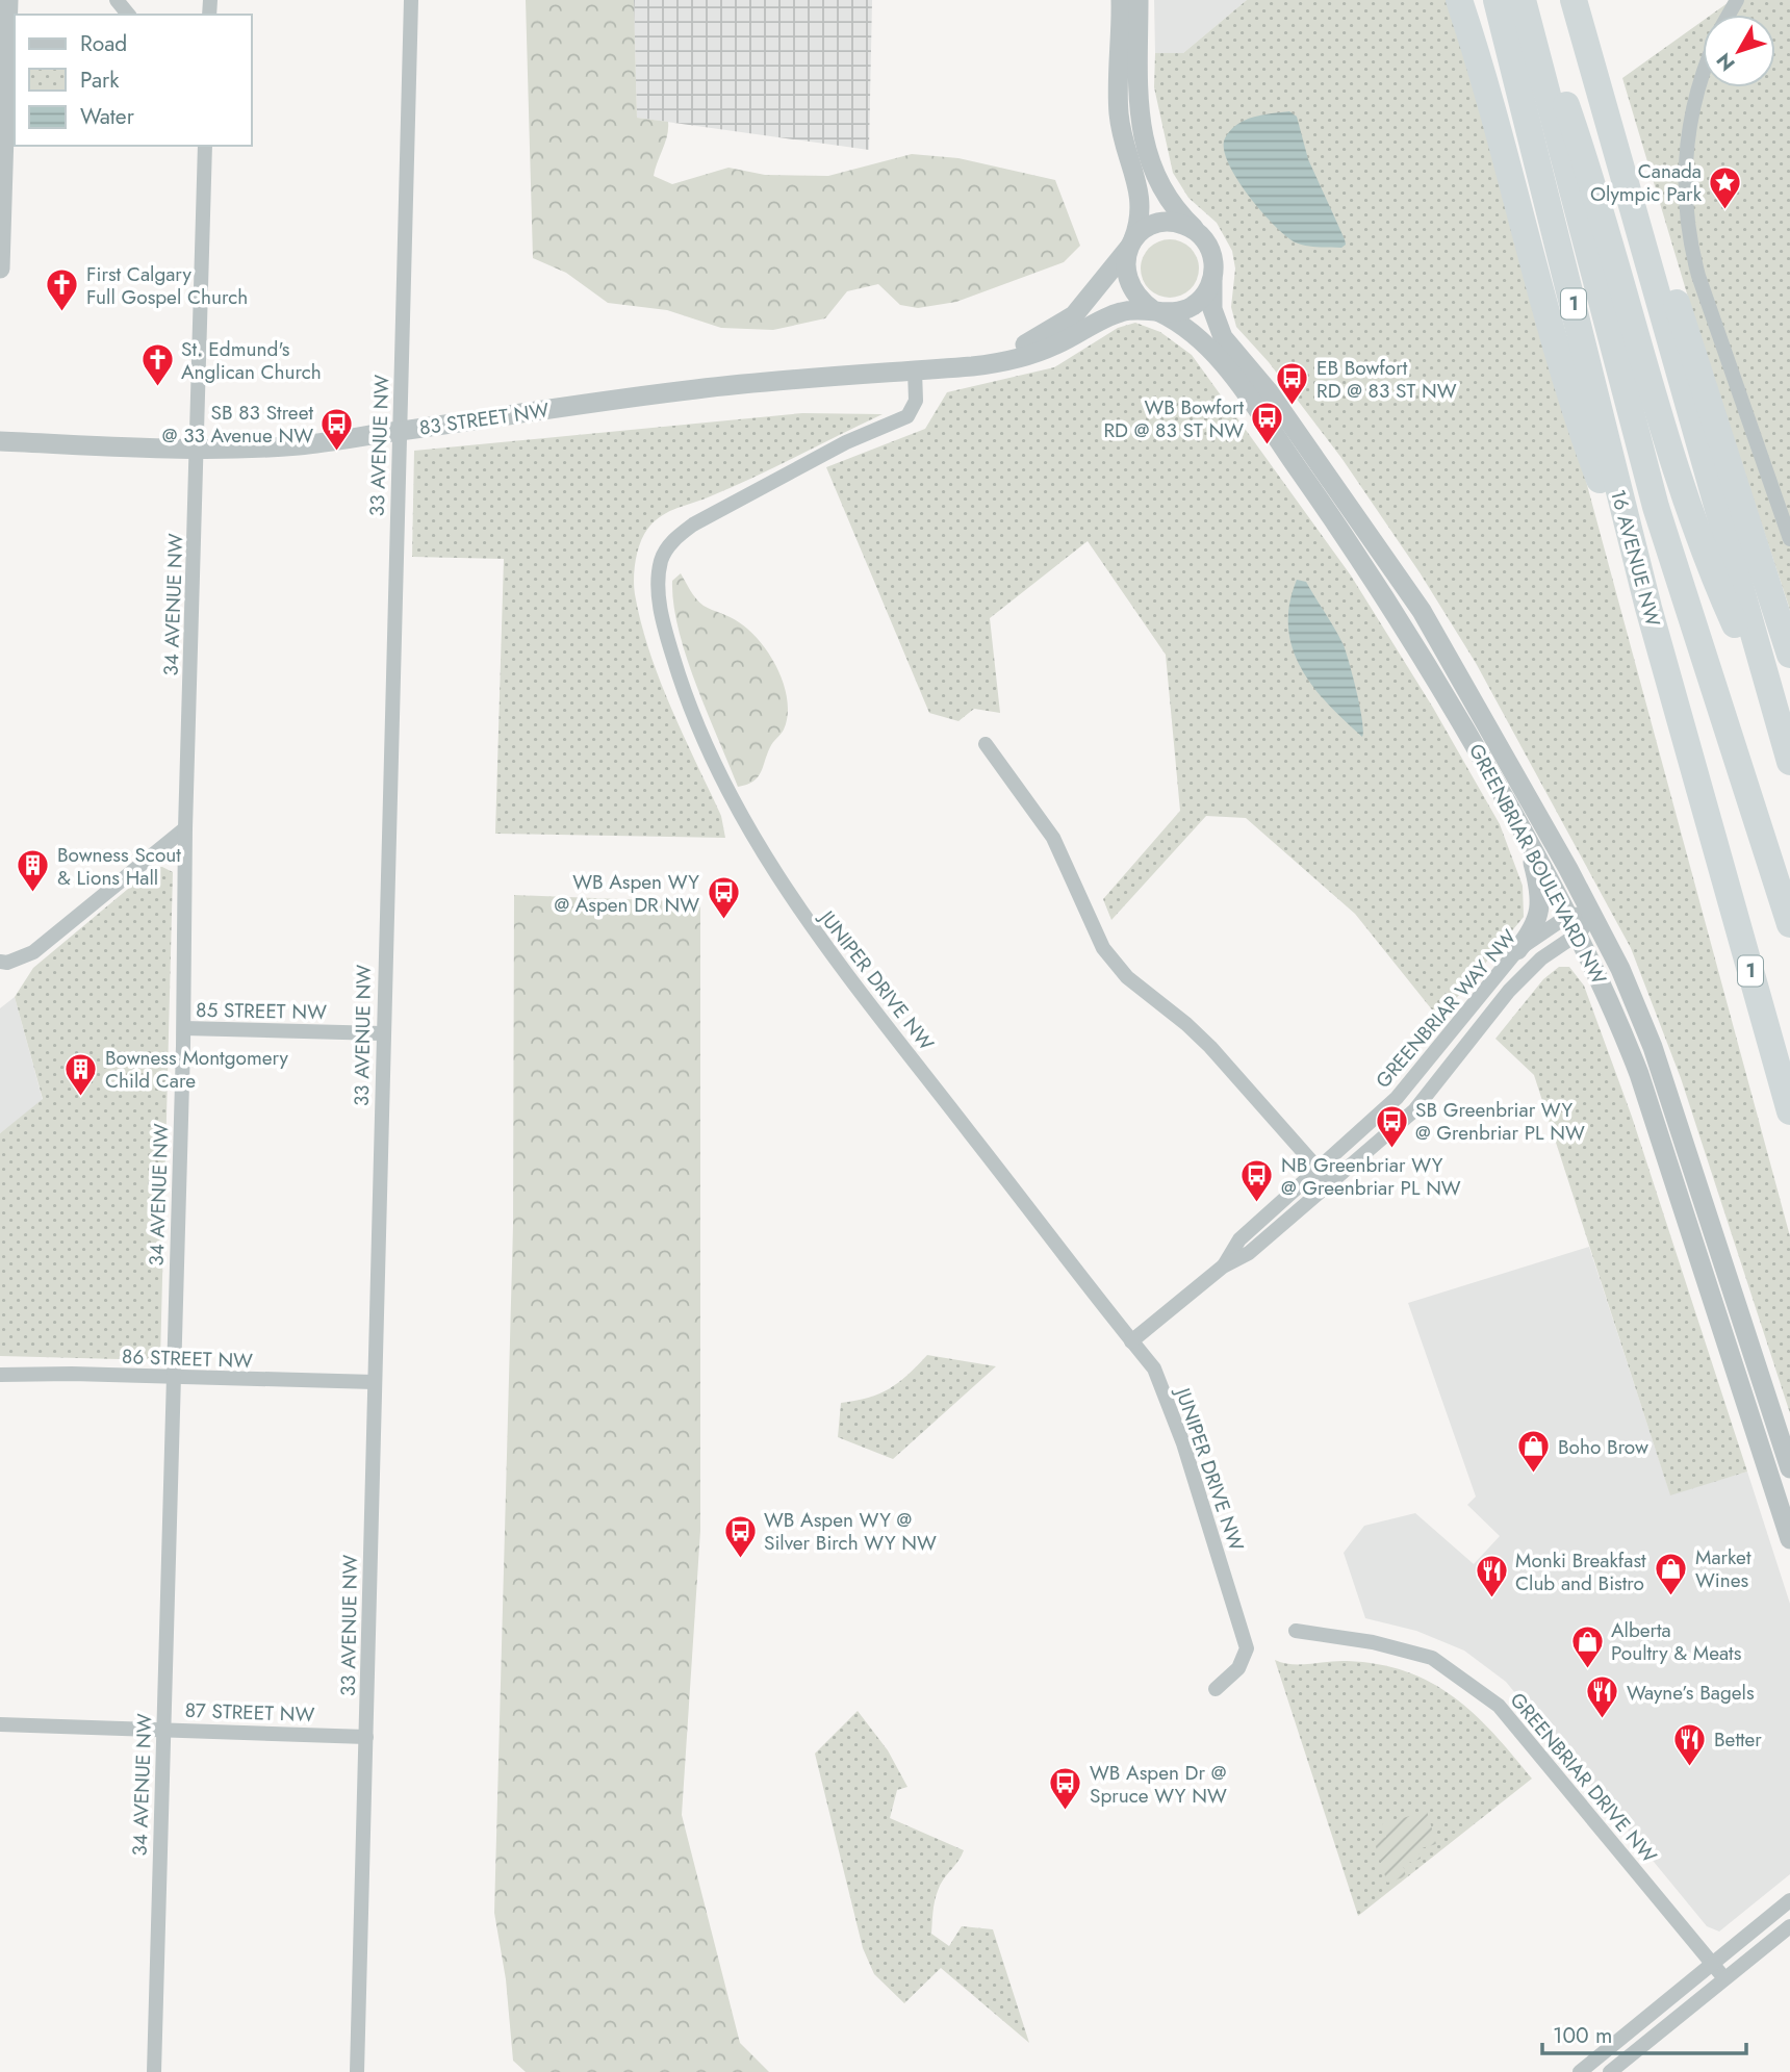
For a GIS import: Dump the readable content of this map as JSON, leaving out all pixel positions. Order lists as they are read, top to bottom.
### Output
{
  "streets": {
    "highway": ["1", "16 AVENUE NW"],
    "street": [
      "83 STREET NW",
      "33 AVENUE NW",
      "34 AVENUE NW",
      "GREENBRIAR BOULEVARD NW",
      "JUNIPER DRIVE NW",
      "GREENBRIAR WAY NW",
      "85 STREET NW",
      "86 STREET NW",
      "87 STREET NW",
      "GREENBRIAR DRIVE NW"
    ]
  },
  "crossings": [
    ["83 STREET NW", "33 AVENUE NW"],
    ["83 STREET NW", "34 AVENUE NW"],
    ["83 STREET NW", "GREENBRIAR BOULEVARD NW"],
    ["83 STREET NW", "JUNIPER DRIVE NW"],
    ["33 AVENUE NW", "85 STREET NW"],
    ["33 AVENUE NW", "86 STREET NW"],
    ["33 AVENUE NW", "87 STREET NW"],
    ["34 AVENUE NW", "85 STREET NW"],
    ["34 AVENUE NW", "86 STREET NW"],
    ["34 AVENUE NW", "87 STREET NW"],
    ["GREENBRIAR BOULEVARD NW", "GREENBRIAR WAY NW"],
    ["JUNIPER DRIVE NW", "GREENBRIAR WAY NW"]
  ],
  "places": {
    "place": ["Canada Olympic Park"],
    "church": ["First Calgary Full Gospel Church", "St. Edmund's Anglican Church"],
    "bus stop": [
      "EB Bowfort RD @ 83 ST NW",
      "WB Bowfort RD @ 83 ST NW",
      "SB 83 Street @ 33 Avenue NW",
      "WB Aspen WY @ Aspen DR NW",
      "SB Greenbriar WY @ Grenbriar PL NW",
      "NB Greenbriar WY @ Greenbriar PL NW",
      "WB Aspen WY @ Silver Birch WY NW",
      "WB Aspen Dr @ Spruce WY NW"
    ],
    "building": ["Bowness Scout & Lions Hall", "Bowness Montgomery Child Care"],
    "shop": ["Boho Brow", "Market Wines", "Alberta Poultry & Meats"],
    "restaurant": ["Monki Breakfast Club and Bistro", "Wayne’s Bagels", "Better"]
  },
  "legend": ["Road", "Park", "Water"],
  "scale_bar": "100 m",
  "north": "bottom left"
}
